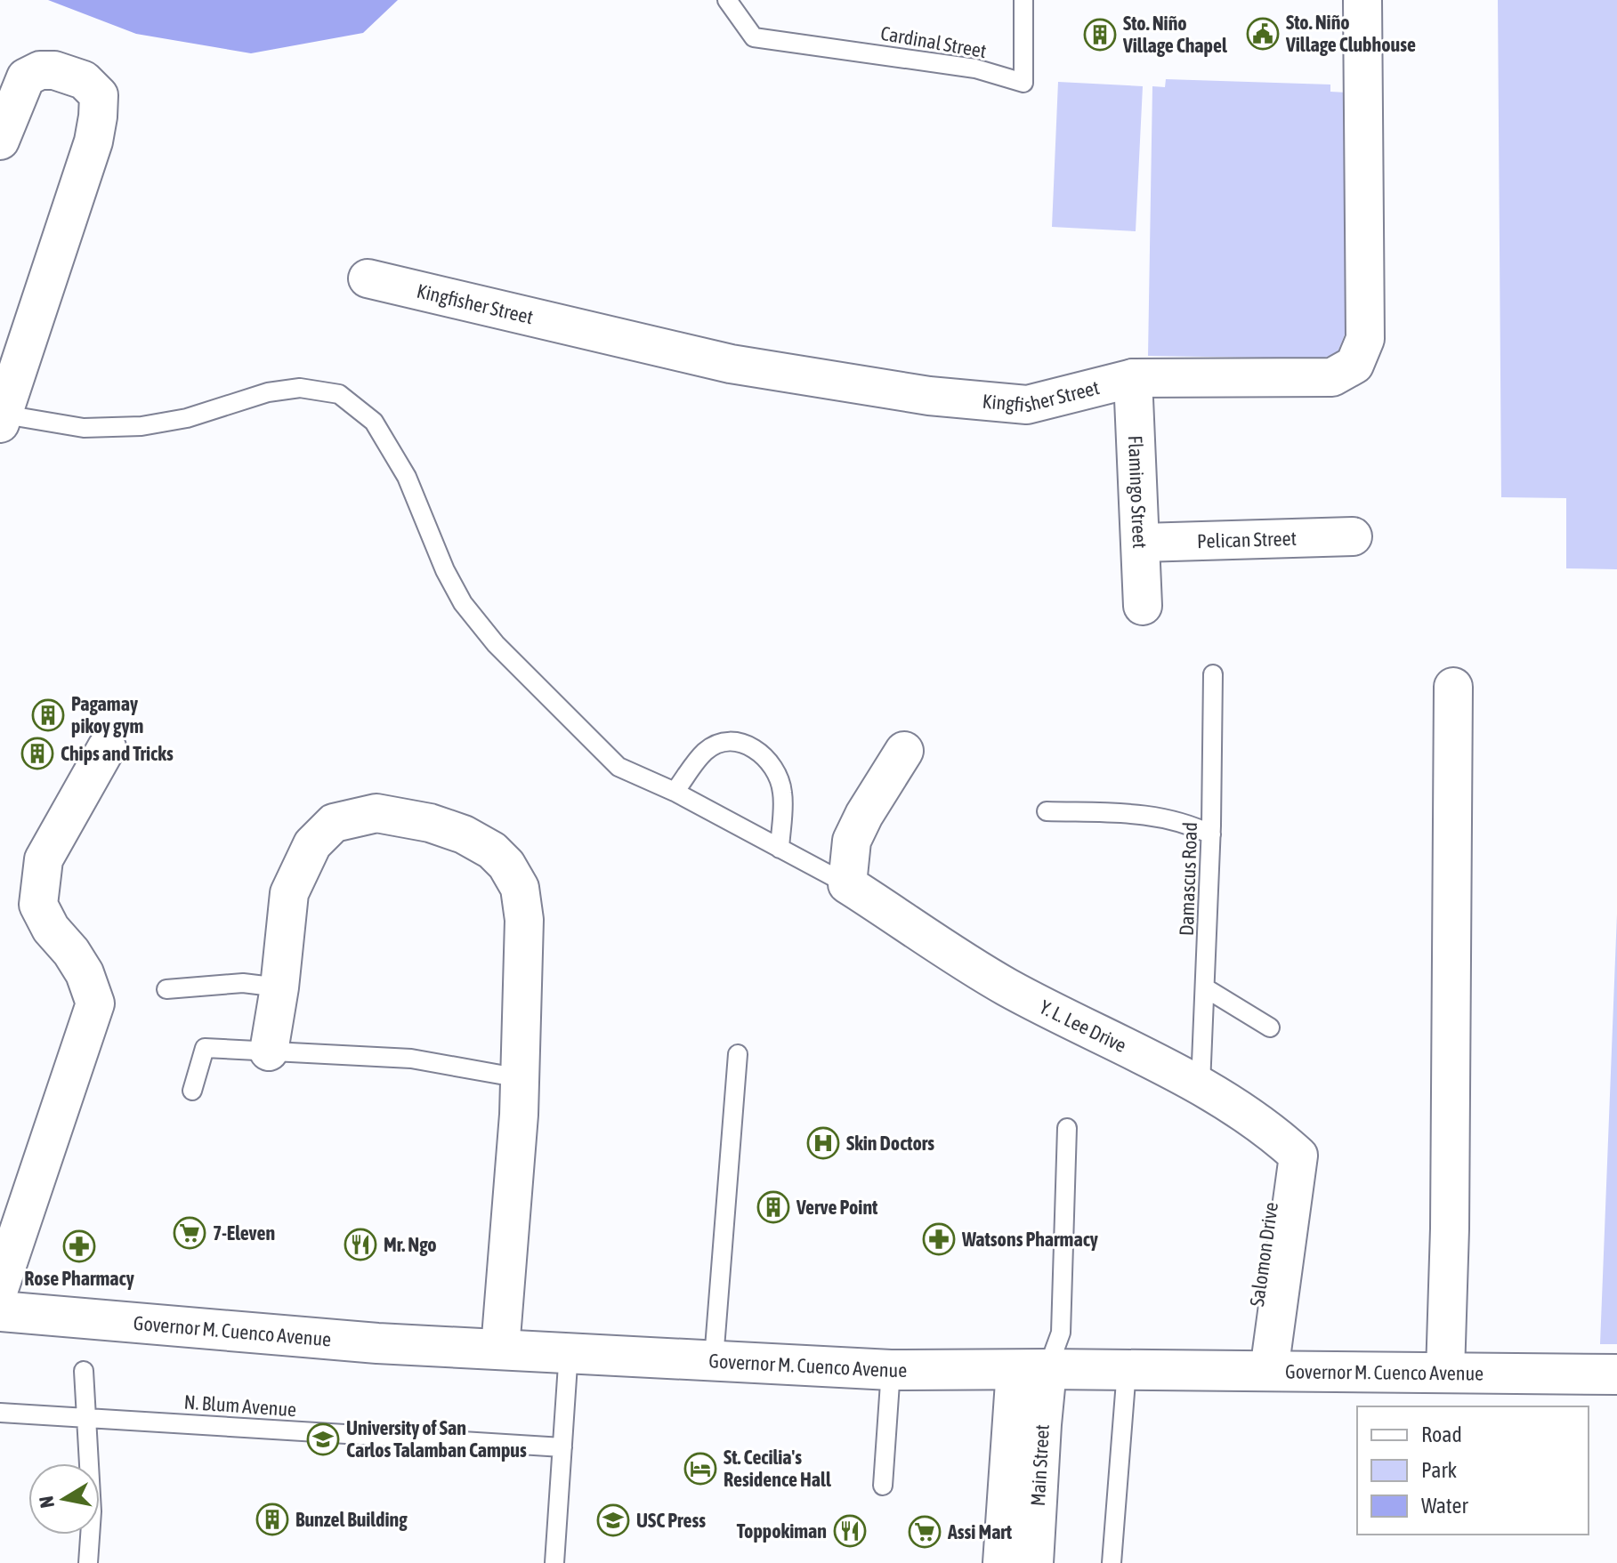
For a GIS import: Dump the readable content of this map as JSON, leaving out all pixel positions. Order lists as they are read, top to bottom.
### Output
{
  "streets": {
    "main road": ["Governor M. Cuenco Avenue"],
    "street": [
      "Kingfisher Street",
      "Flamingo Street",
      "Pelican Street",
      "Y. L. Lee Drive",
      "Salomon Drive",
      "Main Street"
    ],
    "lane": ["Cardinal Street", "Damascus Road", "N. Blum Avenue"]
  },
  "crossings": [
    ["Kingfisher Street", "Flamingo Street"],
    ["Flamingo Street", "Pelican Street"],
    ["Damascus Road", "Y. L. Lee Drive"],
    ["Y. L. Lee Drive", "Salomon Drive"],
    ["Salomon Drive", "Governor M. Cuenco Avenue"],
    ["Governor M. Cuenco Avenue", "Main Street"]
  ],
  "places": {
    "public building": ["Sto. Niño Village Clubhouse"],
    "building": [
      "Sto. Niño Village Chapel",
      "Pagamay pikoy gym",
      "Chips and Tricks",
      "Verve Point",
      "Bunzel Building"
    ],
    "hospital": ["Skin Doctors"],
    "supermarket": ["7-Eleven", "Assi Mart"],
    "pharmacy": ["Watsons Pharmacy", "Rose Pharmacy"],
    "restaurant": ["Mr. Ngo", "Toppokiman"],
    "school or university": ["University of San Carlos Talamban Campus", "USC Press"],
    "hotel": ["St. Cecilia's Residence Hall"]
  },
  "legend": ["Road", "Park", "Water"],
  "north": "left"
}
